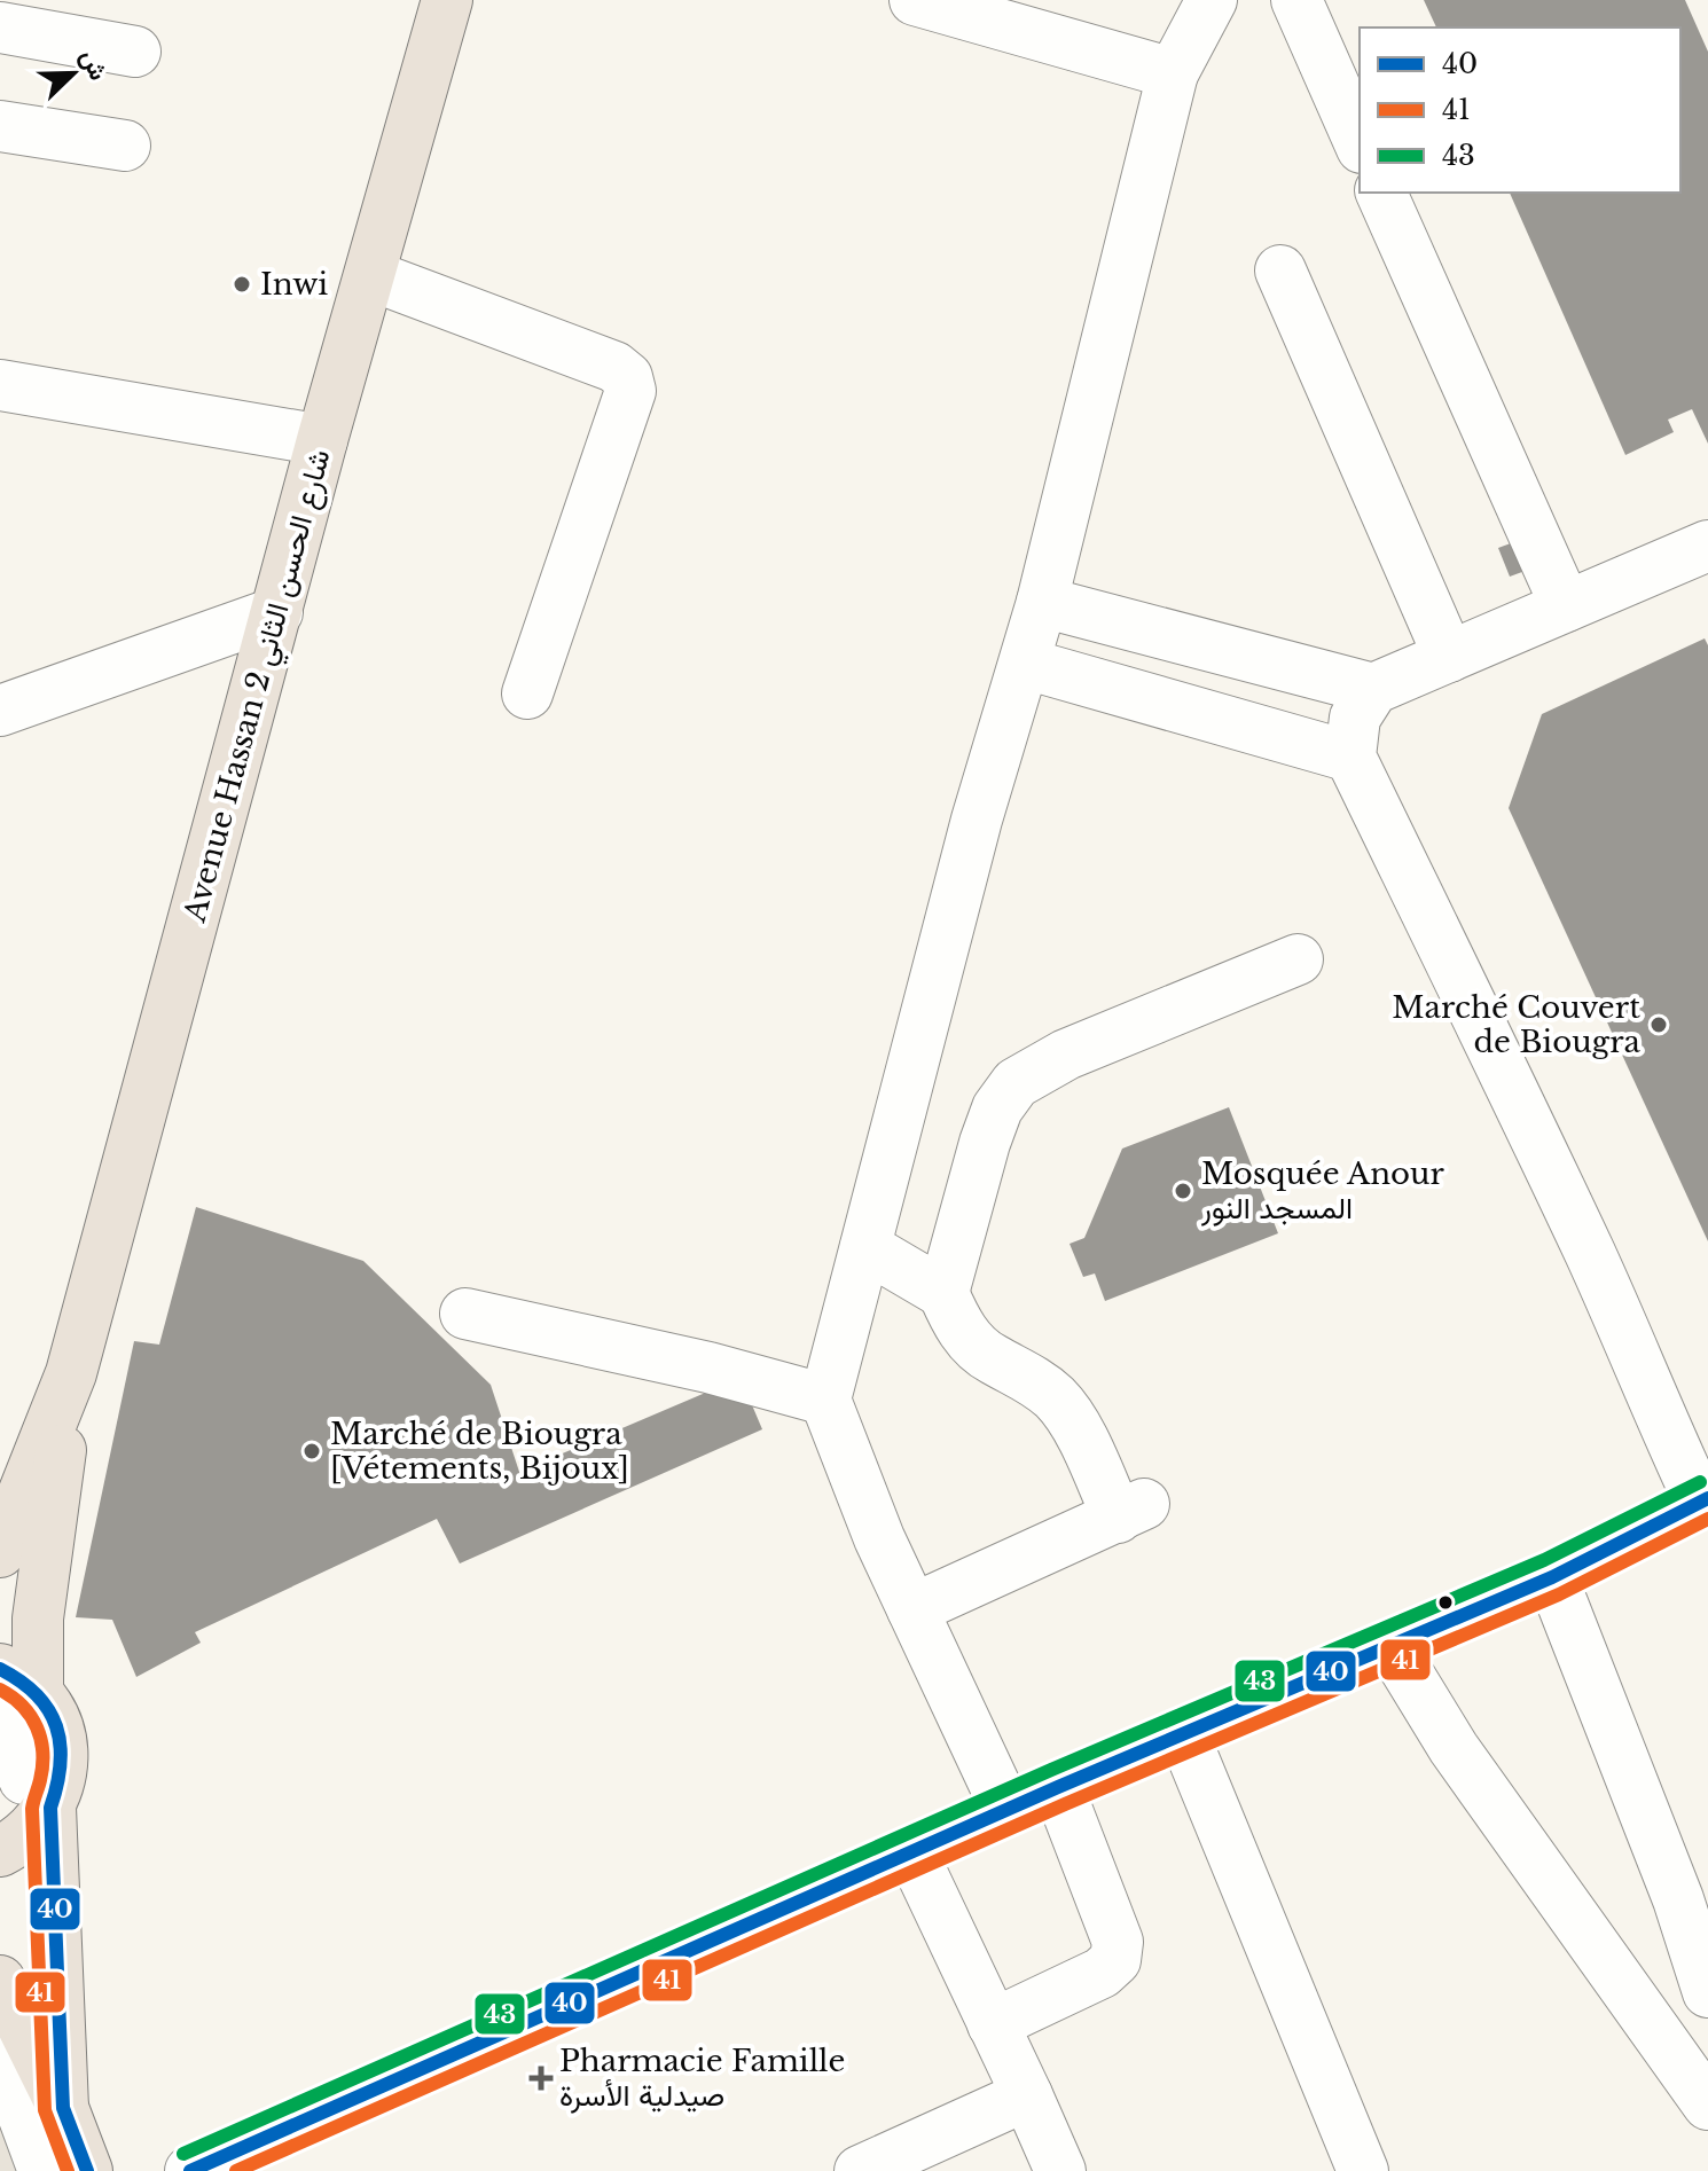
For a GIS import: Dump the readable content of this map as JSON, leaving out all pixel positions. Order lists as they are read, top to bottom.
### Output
{
  "streets": {
    "main road": ["Avenue Hassan 2 شارع الحسن الثاني"]
  },
  "places": {
    "other": [
      "Inwi",
      "Marché Couvert de Biougra",
      "Mosquée Anour المسجد النور",
      "Marché de Biougra [Vétements, Bijoux]"
    ],
    "health": ["Pharmacie Famille صيدلية الأسرة"]
  },
  "lines": ["transit line 43", "transit line 40", "transit line 41"],
  "legend": ["40", "41", "43"],
  "north": "top right"
}
